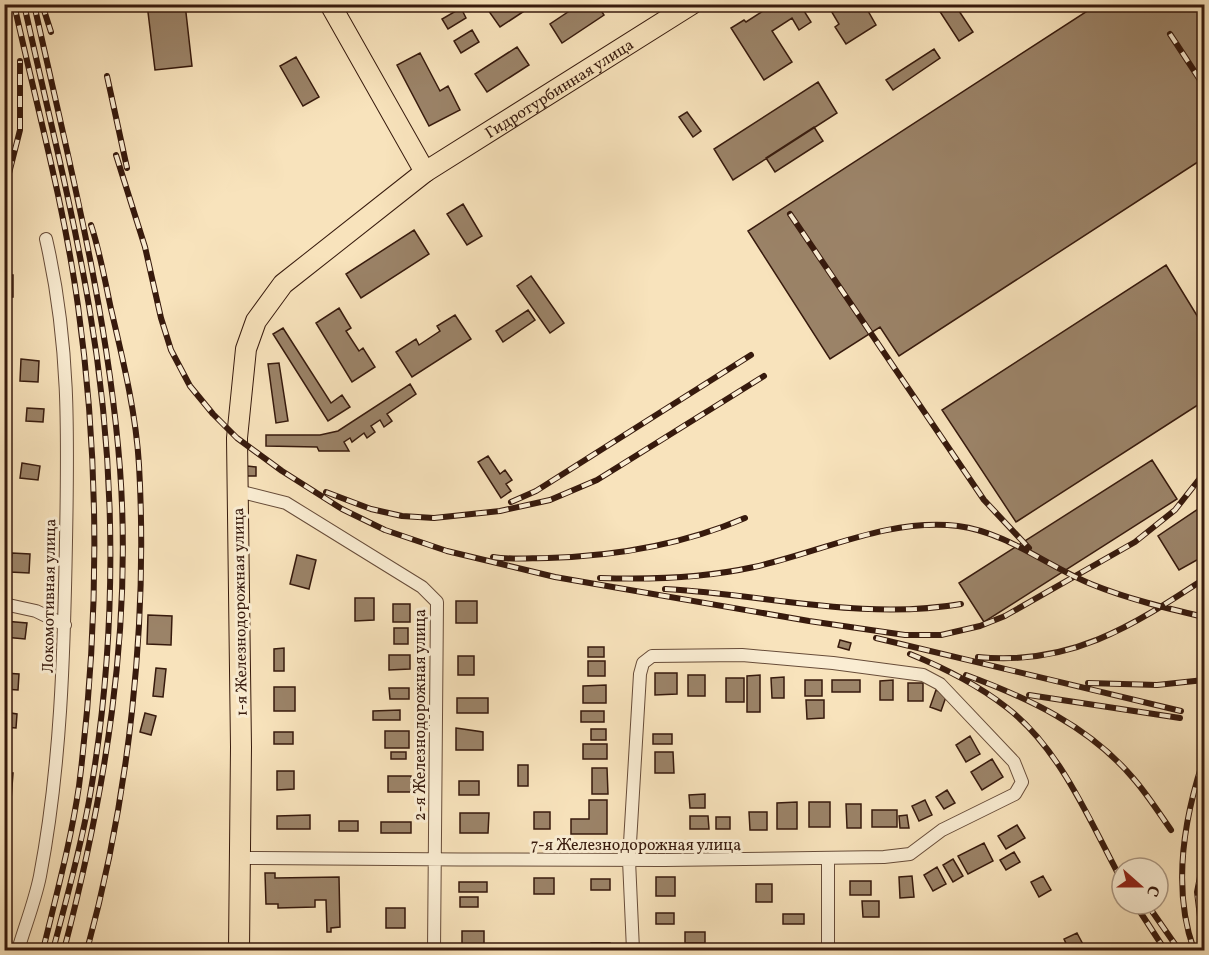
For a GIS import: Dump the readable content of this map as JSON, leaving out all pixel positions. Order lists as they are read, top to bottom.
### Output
{
  "streets": {
    "main road": ["Гидротурбинная улица", "1-я Железнодорожная улица"],
    "street": ["Локомотивная улица", "2-я Железнодорожная улица", "7-я Железнодорожная улица"]
  },
  "crossings": [
    ["Гидротурбинная улица", "1-я Железнодорожная улица"],
    ["1-я Железнодорожная улица", "2-я Железнодорожная улица"],
    ["1-я Железнодорожная улица", "7-я Железнодорожная улица"],
    ["2-я Железнодорожная улица", "7-я Железнодорожная улица"]
  ],
  "north": "right"
}
